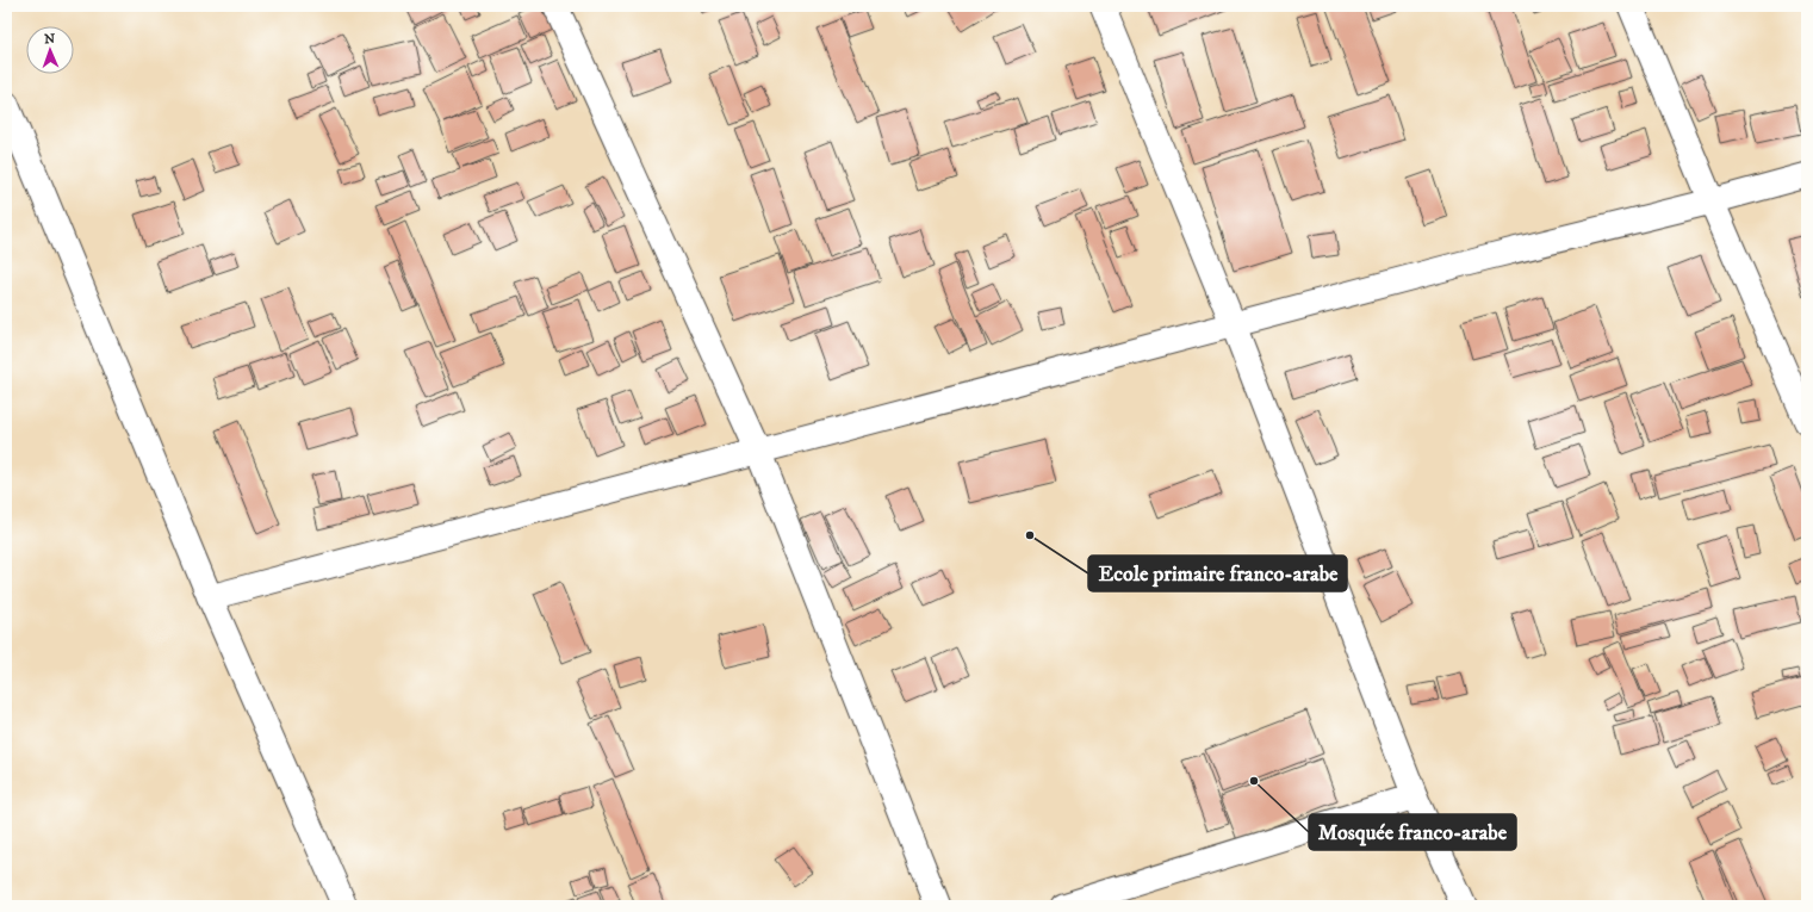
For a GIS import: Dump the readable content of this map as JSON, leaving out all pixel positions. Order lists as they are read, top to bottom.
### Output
{
  "places": ["Ecole primaire franco-arabe", "Mosquée franco-arabe"],
  "north": "top"
}
